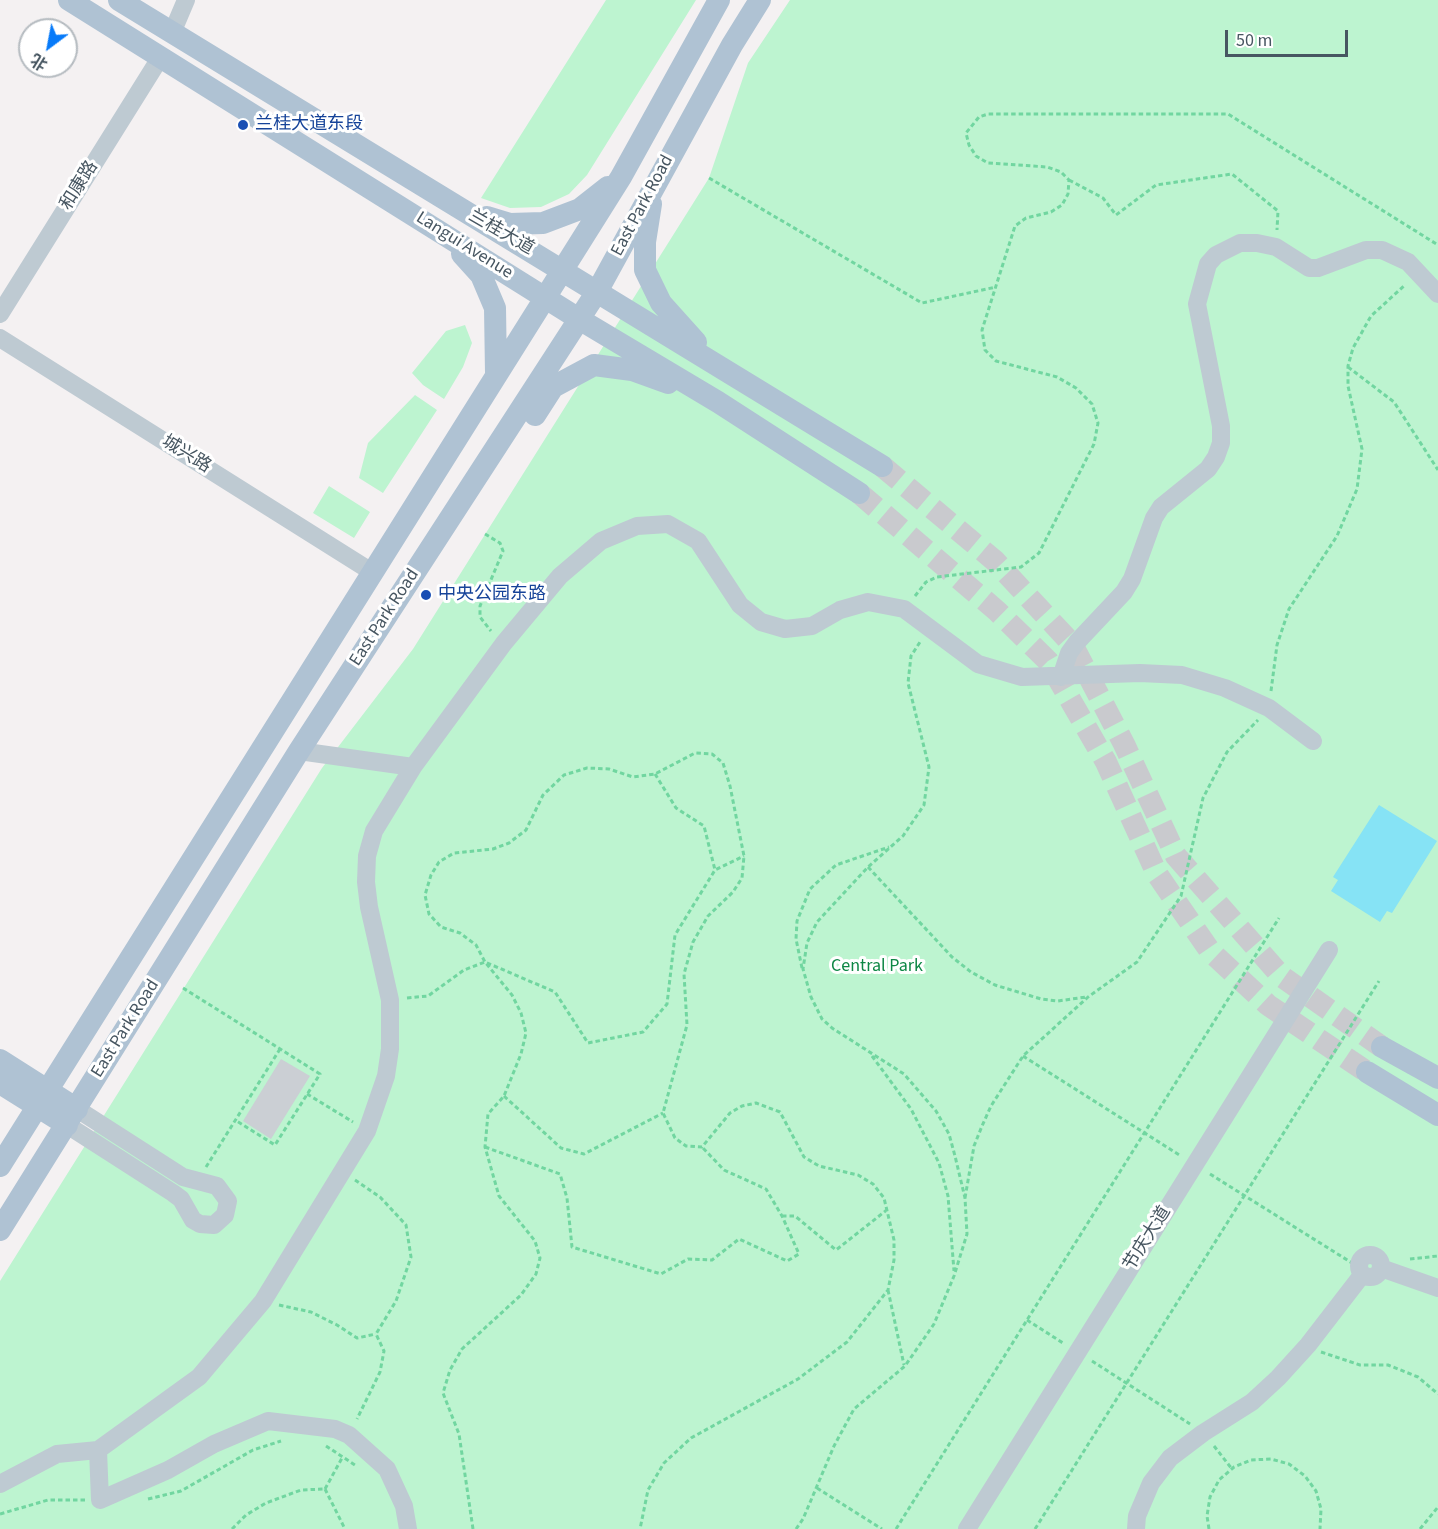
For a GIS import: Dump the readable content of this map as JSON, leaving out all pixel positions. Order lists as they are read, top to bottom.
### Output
{
  "streets": {
    "main road": ["East Park Road", "兰桂大道", "Langui Avenue"],
    "street": ["和康路", "城兴路", "节庆大道"]
  },
  "crossings": [
    ["和康路", "Langui Avenue"],
    ["East Park Road", "兰桂大道"],
    ["East Park Road", "Langui Avenue"],
    ["East Park Road", "城兴路"]
  ],
  "parks": ["Central Park"],
  "places": ["兰桂大道东段", "中央公园东路"],
  "scale_bar": "50 m",
  "north": "bottom left"
}
